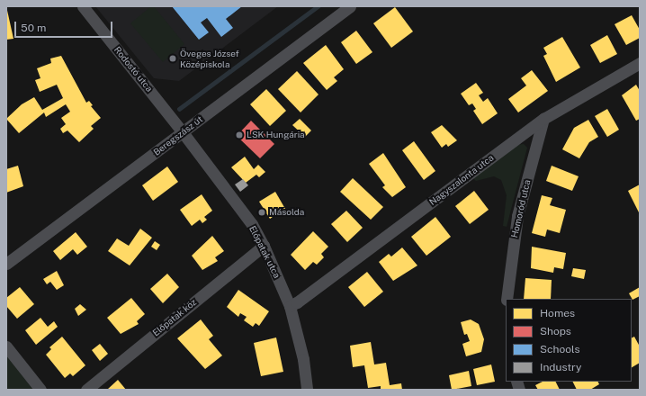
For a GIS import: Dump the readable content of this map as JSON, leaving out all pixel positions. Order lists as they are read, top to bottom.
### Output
{
  "streets": {
    "street": [
      "Rodostó utca",
      "Beregszász út",
      "Nagyszalonta utca",
      "Homoród utca",
      "Előpatak utca",
      "Előpatak köz"
    ]
  },
  "crossings": [
    ["Rodostó utca", "Beregszász út"],
    ["Rodostó utca", "Előpatak utca"],
    ["Beregszász út", "Előpatak utca"],
    ["Nagyszalonta utca", "Homoród utca"],
    ["Nagyszalonta utca", "Előpatak utca"],
    ["Előpatak utca", "Előpatak köz"]
  ],
  "places": ["Öveges József Középiskola", "LSK Hungária", "Másolda"],
  "legend": [
    "Homes",
    "Shops",
    "Schools",
    "Industry"
  ],
  "scale_bar": "50 m"
}
